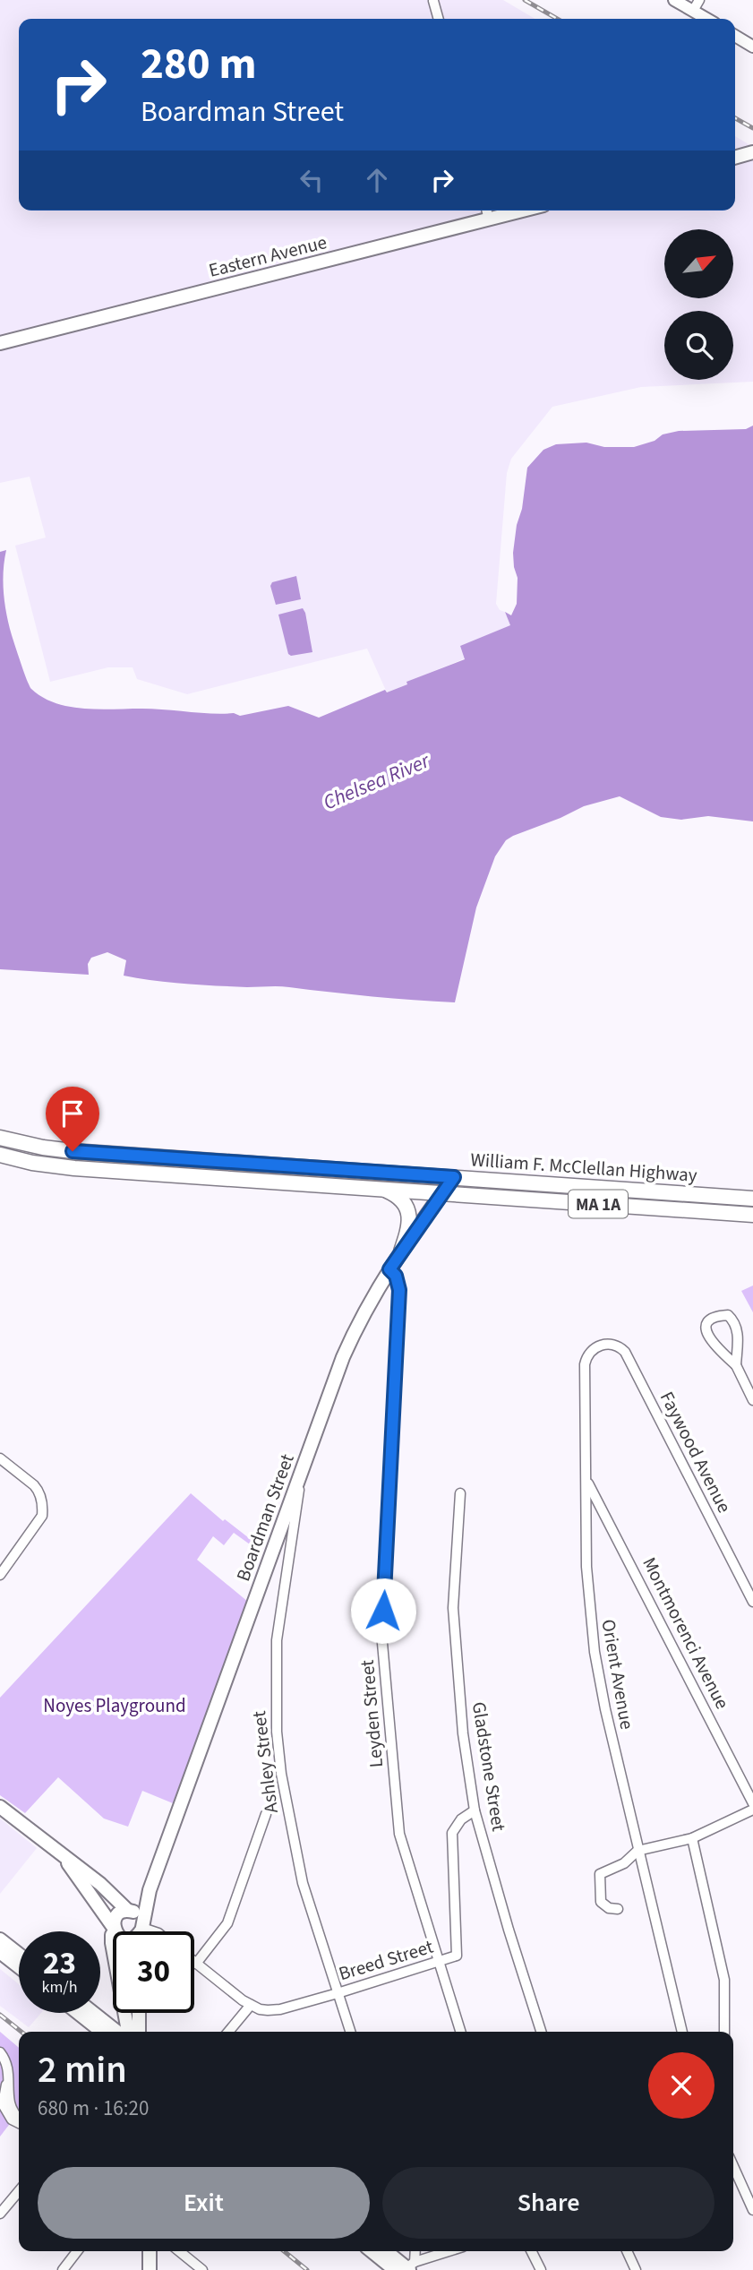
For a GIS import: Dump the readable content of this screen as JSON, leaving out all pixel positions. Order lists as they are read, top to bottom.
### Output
{
  "streets": {
    "highway": ["William F. McClellan Highway", "MA 1A"],
    "main road": ["Eastern Avenue", "Boardman Street"],
    "street": [
      "Faywood Avenue",
      "Montmorenci Avenue",
      "Orient Avenue",
      "Leyden Street",
      "Ashley Street",
      "Gladstone Street",
      "Breed Street"
    ]
  },
  "crossings": [
    ["William F. McClellan Highway", "Boardman Street"],
    ["Faywood Avenue", "Orient Avenue"],
    ["Boardman Street", "Leyden Street"],
    ["Boardman Street", "Ashley Street"],
    ["Montmorenci Avenue", "Orient Avenue"],
    ["Leyden Street", "Breed Street"],
    ["Ashley Street", "Breed Street"],
    ["Gladstone Street", "Breed Street"]
  ],
  "water": ["Chelsea River"],
  "parks": ["Noyes Playground"],
  "north": "top right",
  "page": {
    "turn": ["280 m", "Boardman Street"],
    "speed": "23 km/h",
    "limit": "30",
    "heading": ["2 min", "680 m · 16:20"],
    "buttons": ["Exit", "Share"]
  }
}
